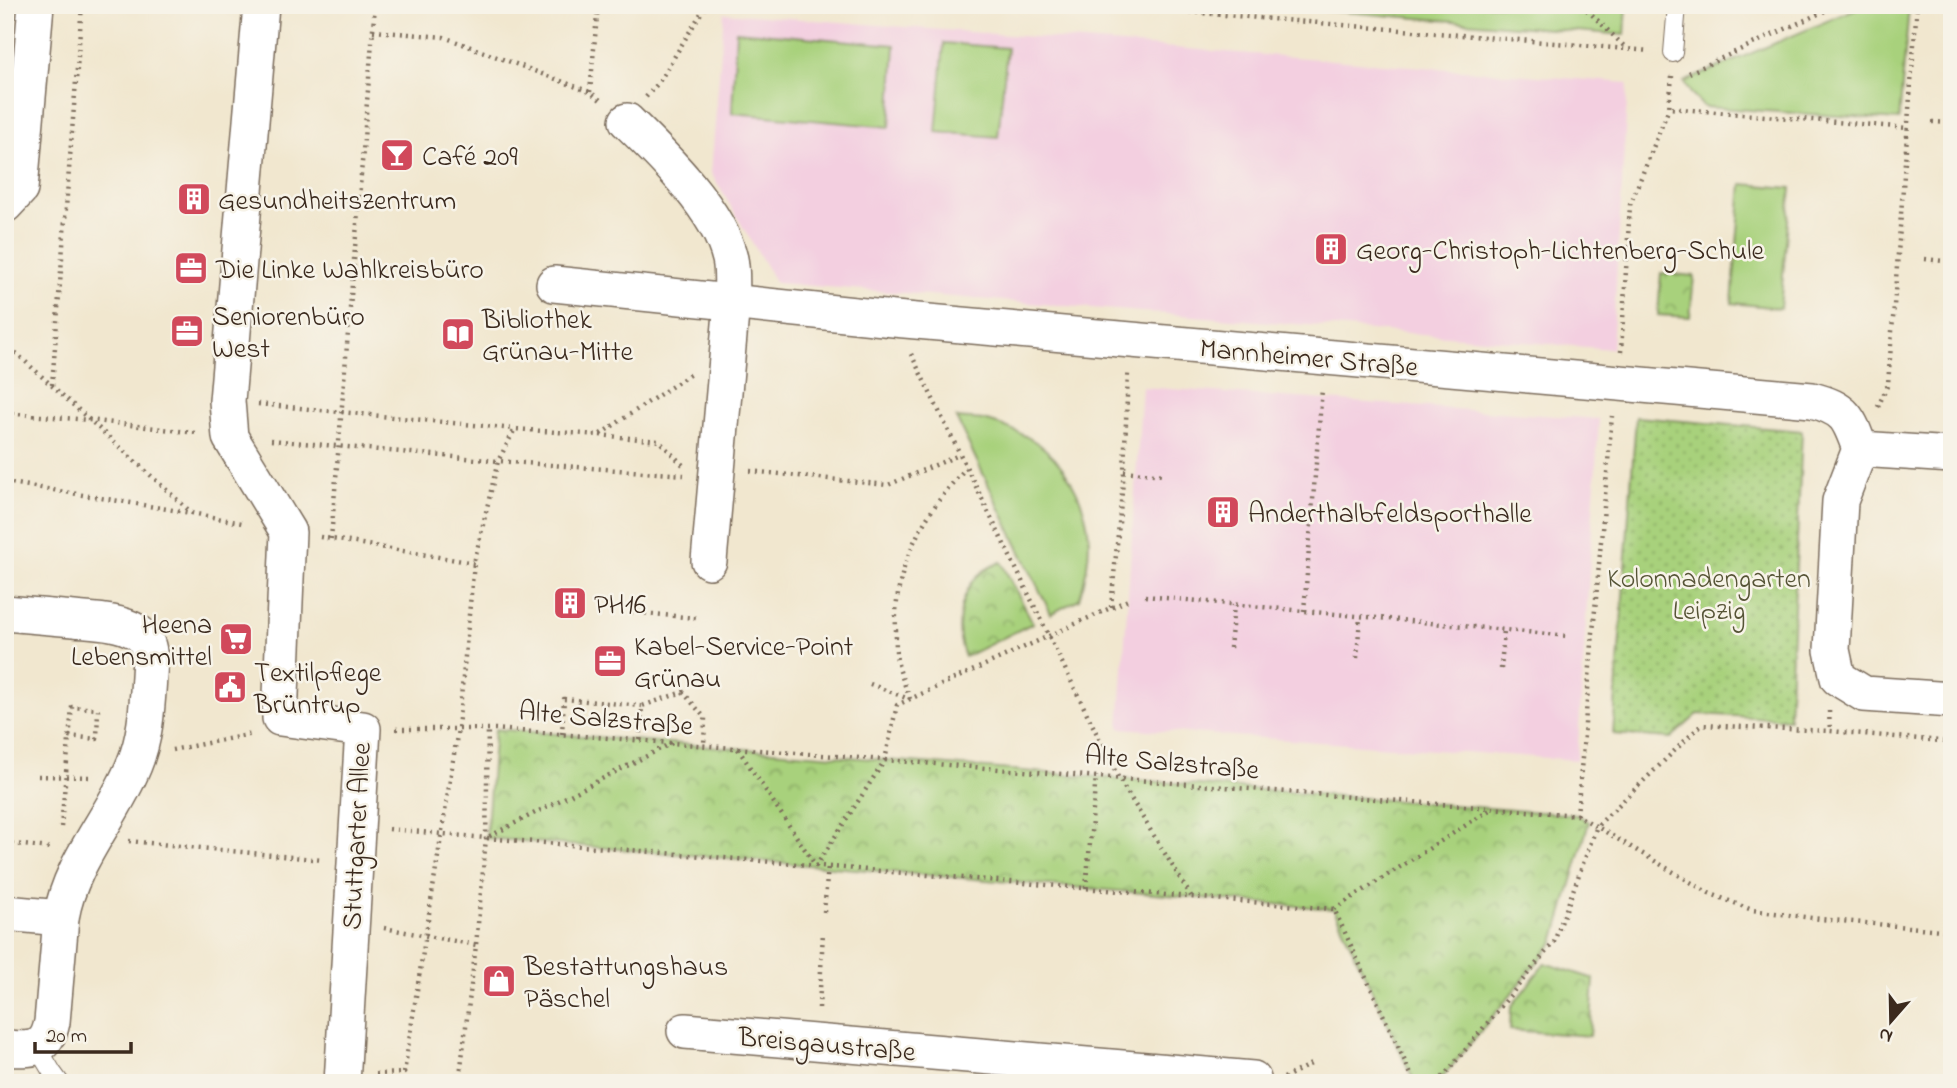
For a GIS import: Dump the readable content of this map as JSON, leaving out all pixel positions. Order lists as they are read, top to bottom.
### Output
{
  "streets": {
    "street": ["Mannheimer Straße", "Stuttgarter Allee", "Breisgaustraße"],
    "path": ["Alte Salzstraße"]
  },
  "crossings": [
    ["Alte Salzstraße", "Stuttgarter Allee"]
  ],
  "parks": ["Kolonnadengarten Leipzig"],
  "places": {
    "bar": ["Café 209"],
    "building": [
      "Gesundheitszentrum",
      "Georg-Christoph-Lichtenberg-Schule",
      "Anderthalbfeldsporthalle",
      "PH16"
    ],
    "office": ["Die Linke Wahlkreisbüro", "Seniorenbüro West", "Kabel-Service-Point Grünau"],
    "library": ["Bibliothek Grünau-Mitte"],
    "supermarket": ["Heena Lebensmittel"],
    "public building": ["Textilpflege Brüntrup"],
    "shop": ["Bestattungshaus Päschel"]
  },
  "scale_bar": "20 m",
  "north": "bottom"
}
